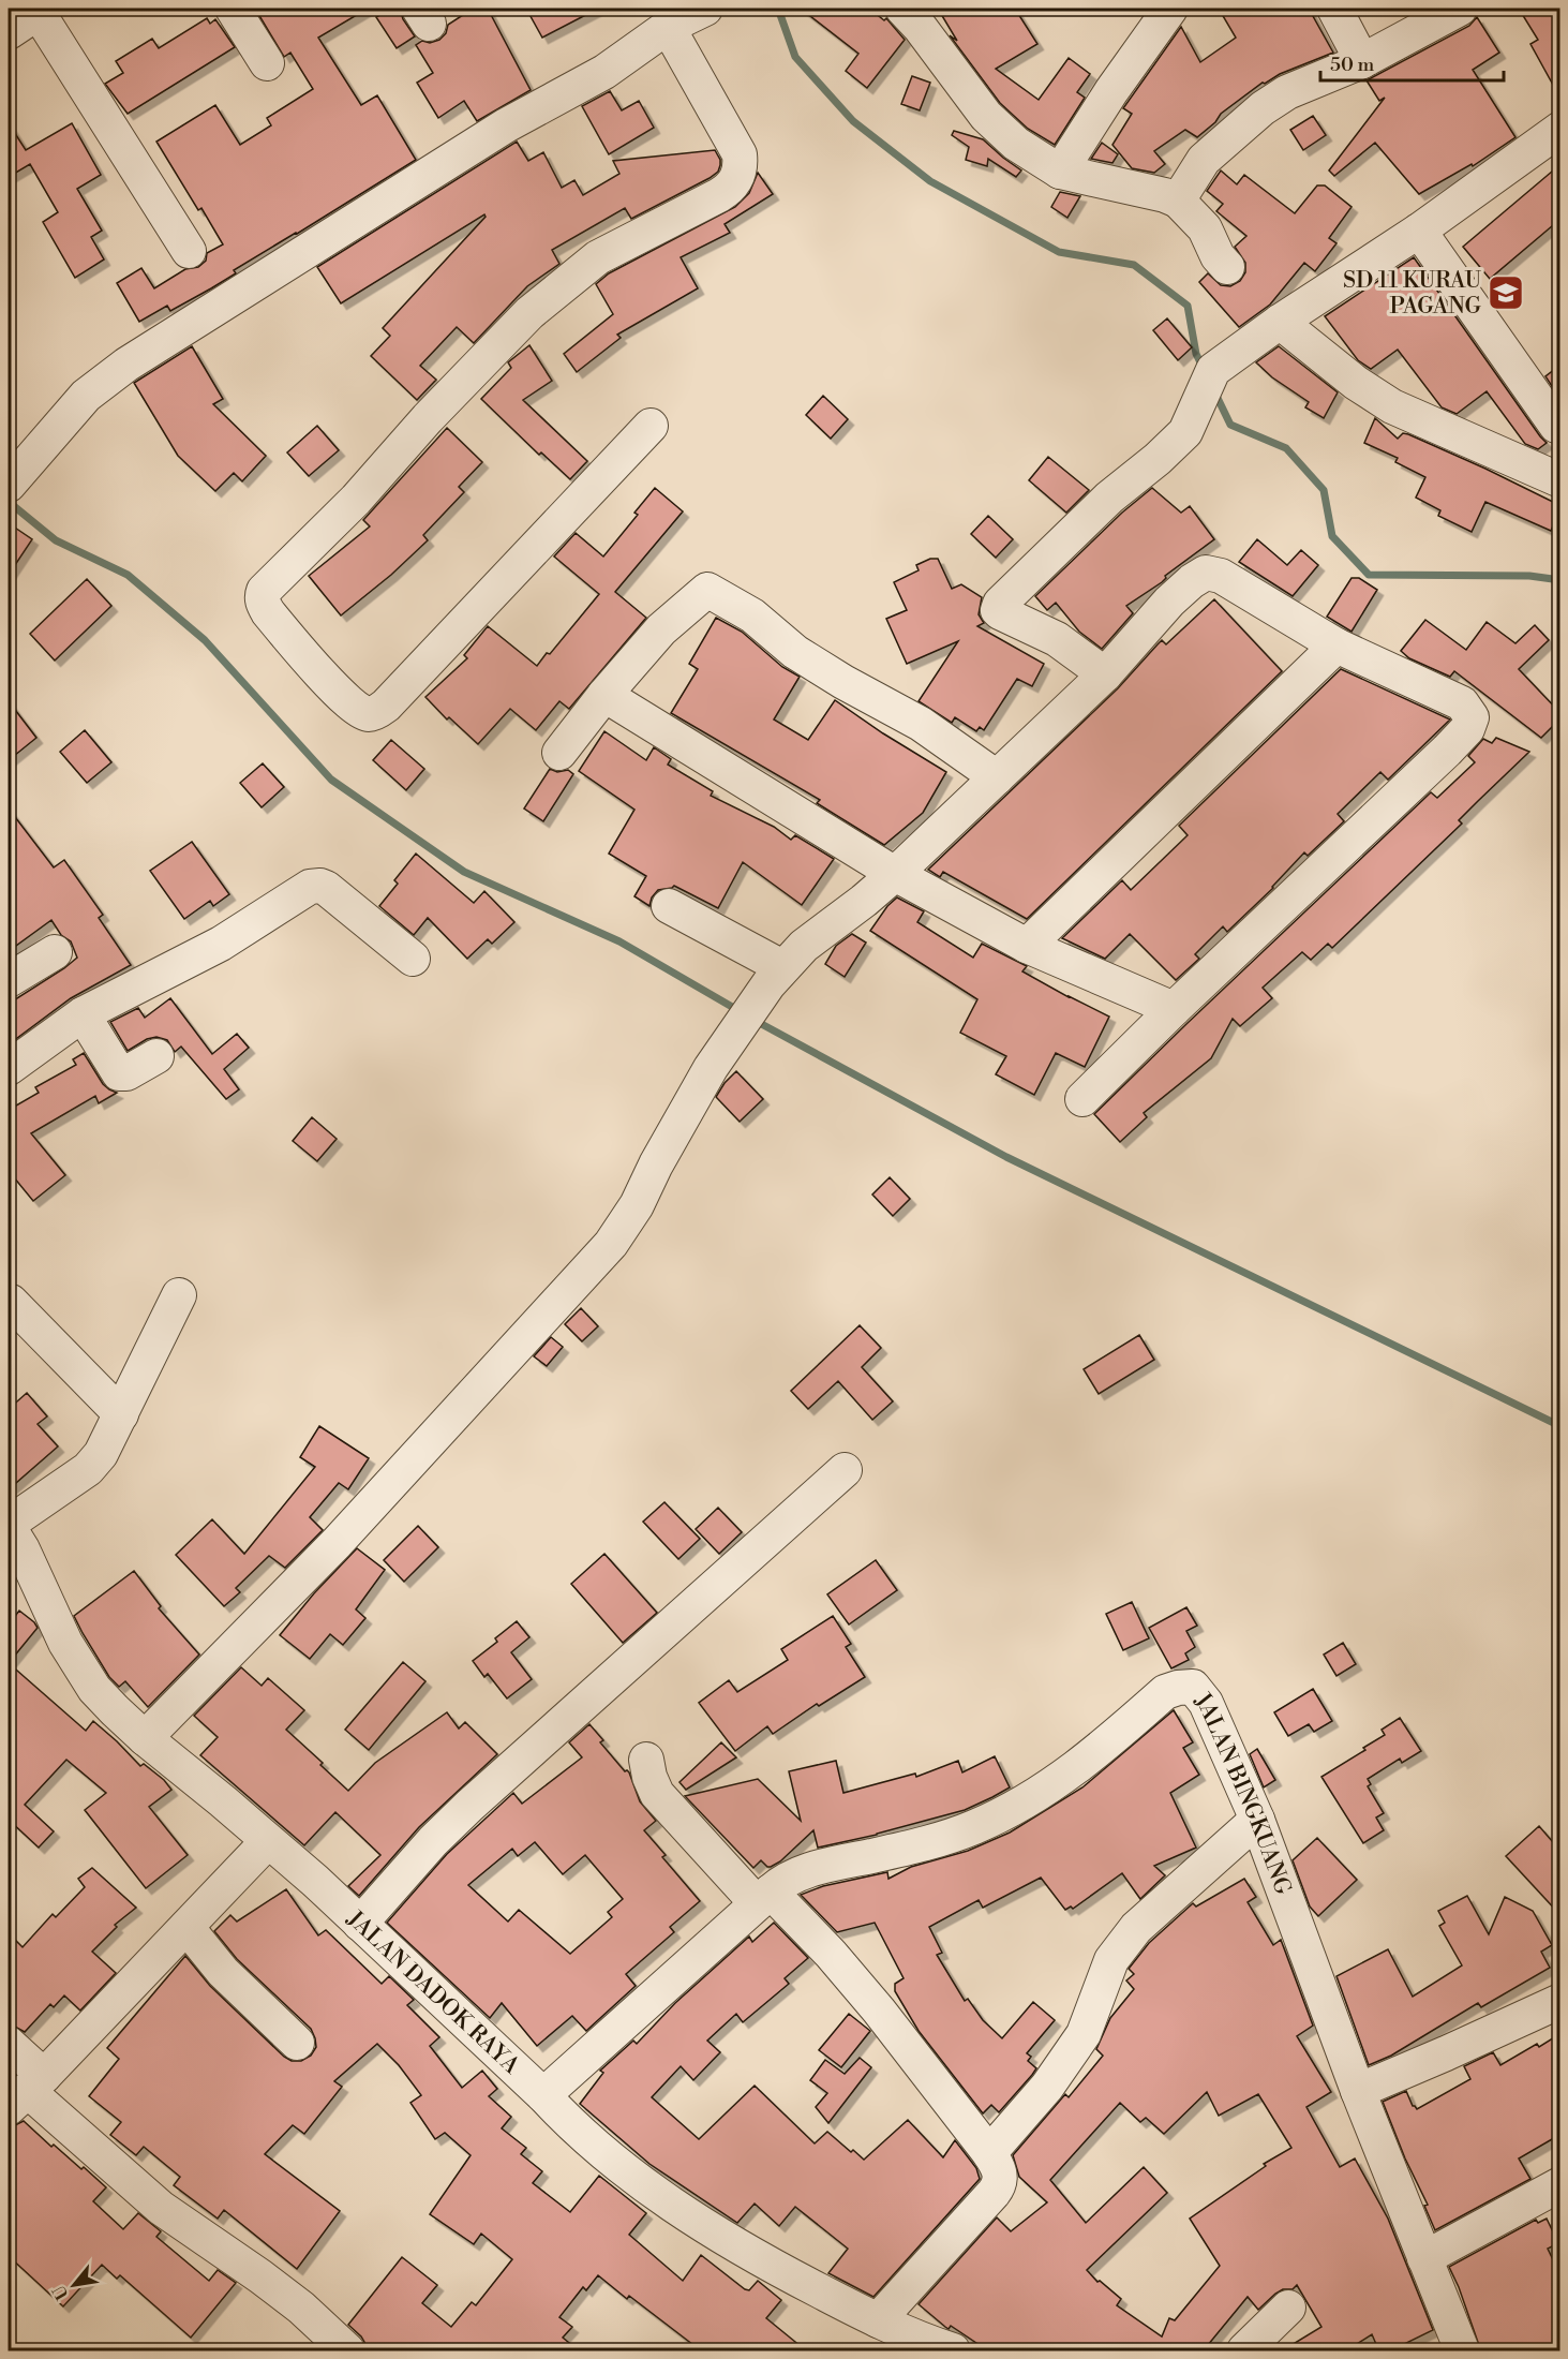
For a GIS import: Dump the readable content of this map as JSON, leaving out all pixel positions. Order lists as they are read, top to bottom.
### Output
{
  "streets": {
    "street": ["JALAN BINGKUANG", "JALAN DADOK RAYA"]
  },
  "places": {
    "school or university": ["SD 11 KURAU PAGANG"]
  },
  "scale_bar": "50 m",
  "north": "bottom left"
}
